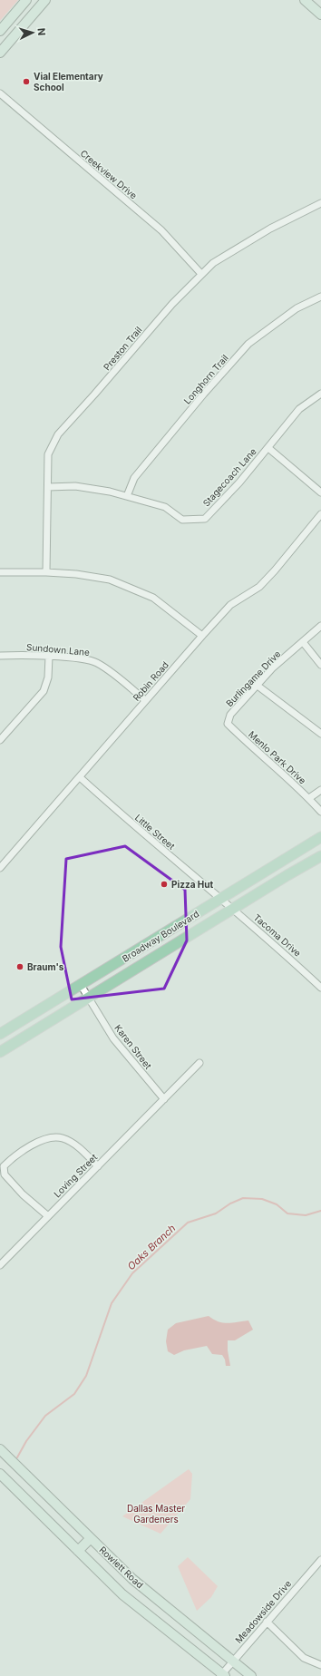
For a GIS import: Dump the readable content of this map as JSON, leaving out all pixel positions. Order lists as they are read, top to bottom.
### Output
{
  "streets": {
    "main road": ["Broadway Boulevard", "Rowlett Road"],
    "street": [
      "Creekview Drive",
      "Preston Trail",
      "Longhorn Trail",
      "Stagecoach Lane",
      "Sundown Lane",
      "Burlingame Drive",
      "Robin Road",
      "Menlo Park Drive",
      "Little Street",
      "Tacoma Drive",
      "Karen Street",
      "Loving Street",
      "Meadowside Drive"
    ]
  },
  "crossings": [
    ["Creekview Drive", "Preston Trail"],
    ["Preston Trail", "Stagecoach Lane"],
    ["Longhorn Trail", "Stagecoach Lane"],
    ["Sundown Lane", "Robin Road"],
    ["Burlingame Drive", "Menlo Park Drive"],
    ["Robin Road", "Little Street"],
    ["Little Street", "Tacoma Drive"],
    ["Little Street", "Broadway Boulevard"],
    ["Tacoma Drive", "Broadway Boulevard"],
    ["Broadway Boulevard", "Karen Street"],
    ["Karen Street", "Loving Street"],
    ["Rowlett Road", "Meadowside Drive"]
  ],
  "water": ["Oaks Branch"],
  "parks": ["Dallas Master Gardeners"],
  "places": ["Vial Elementary School", "Pizza Hut", "Braum's"],
  "north": "right"
}
